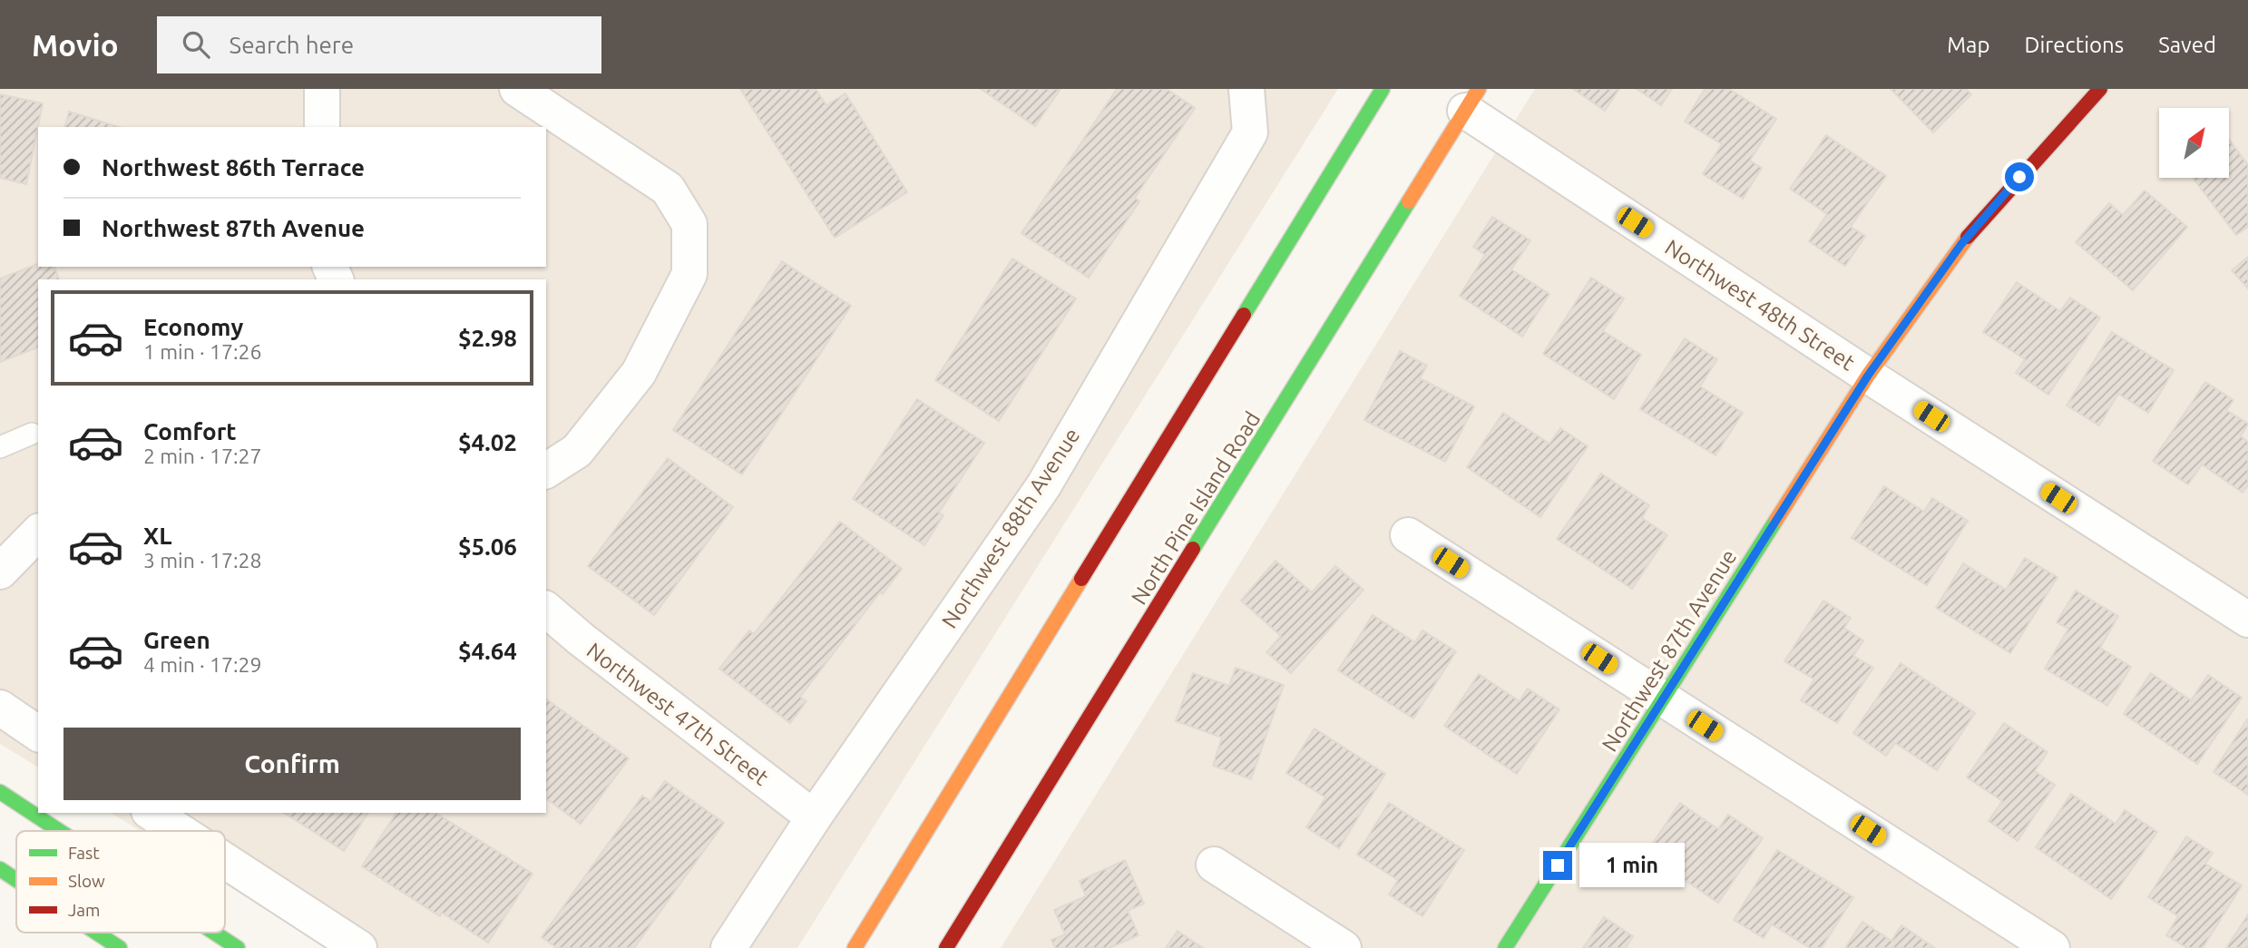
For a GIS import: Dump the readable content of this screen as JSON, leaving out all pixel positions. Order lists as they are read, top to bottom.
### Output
{
  "streets": {
    "main road": ["North Pine Island Road", "Northwest 87th Avenue"],
    "street": ["Northwest 48th Street", "Northwest 88th Avenue", "Northwest 47th Street"]
  },
  "crossings": [
    ["Northwest 48th Street", "North Pine Island Road"],
    ["Northwest 48th Street", "Northwest 87th Avenue"],
    ["Northwest 88th Avenue", "Northwest 47th Street"]
  ],
  "legend": ["Fast", "Slow", "Jam"],
  "north": "top right",
  "page": {
    "header": "Movio",
    "search": "Search here",
    "nav": ["Map", "Directions", "Saved"],
    "banner": ["Northwest 86th Terrace", "Northwest 87th Avenue"],
    "list": [
      {
        "name": "Economy",
        "note": "1 min · 17:26",
        "value": "$2.98"
      },
      {
        "name": "Comfort",
        "note": "2 min · 17:27",
        "value": "$4.02"
      },
      {
        "name": "XL",
        "note": "3 min · 17:28",
        "value": "$5.06"
      },
      {
        "name": "Green",
        "note": "4 min · 17:29",
        "value": "$4.64"
      }
    ],
    "buttons": "Confirm",
    "bubble": "1 min"
  }
}
